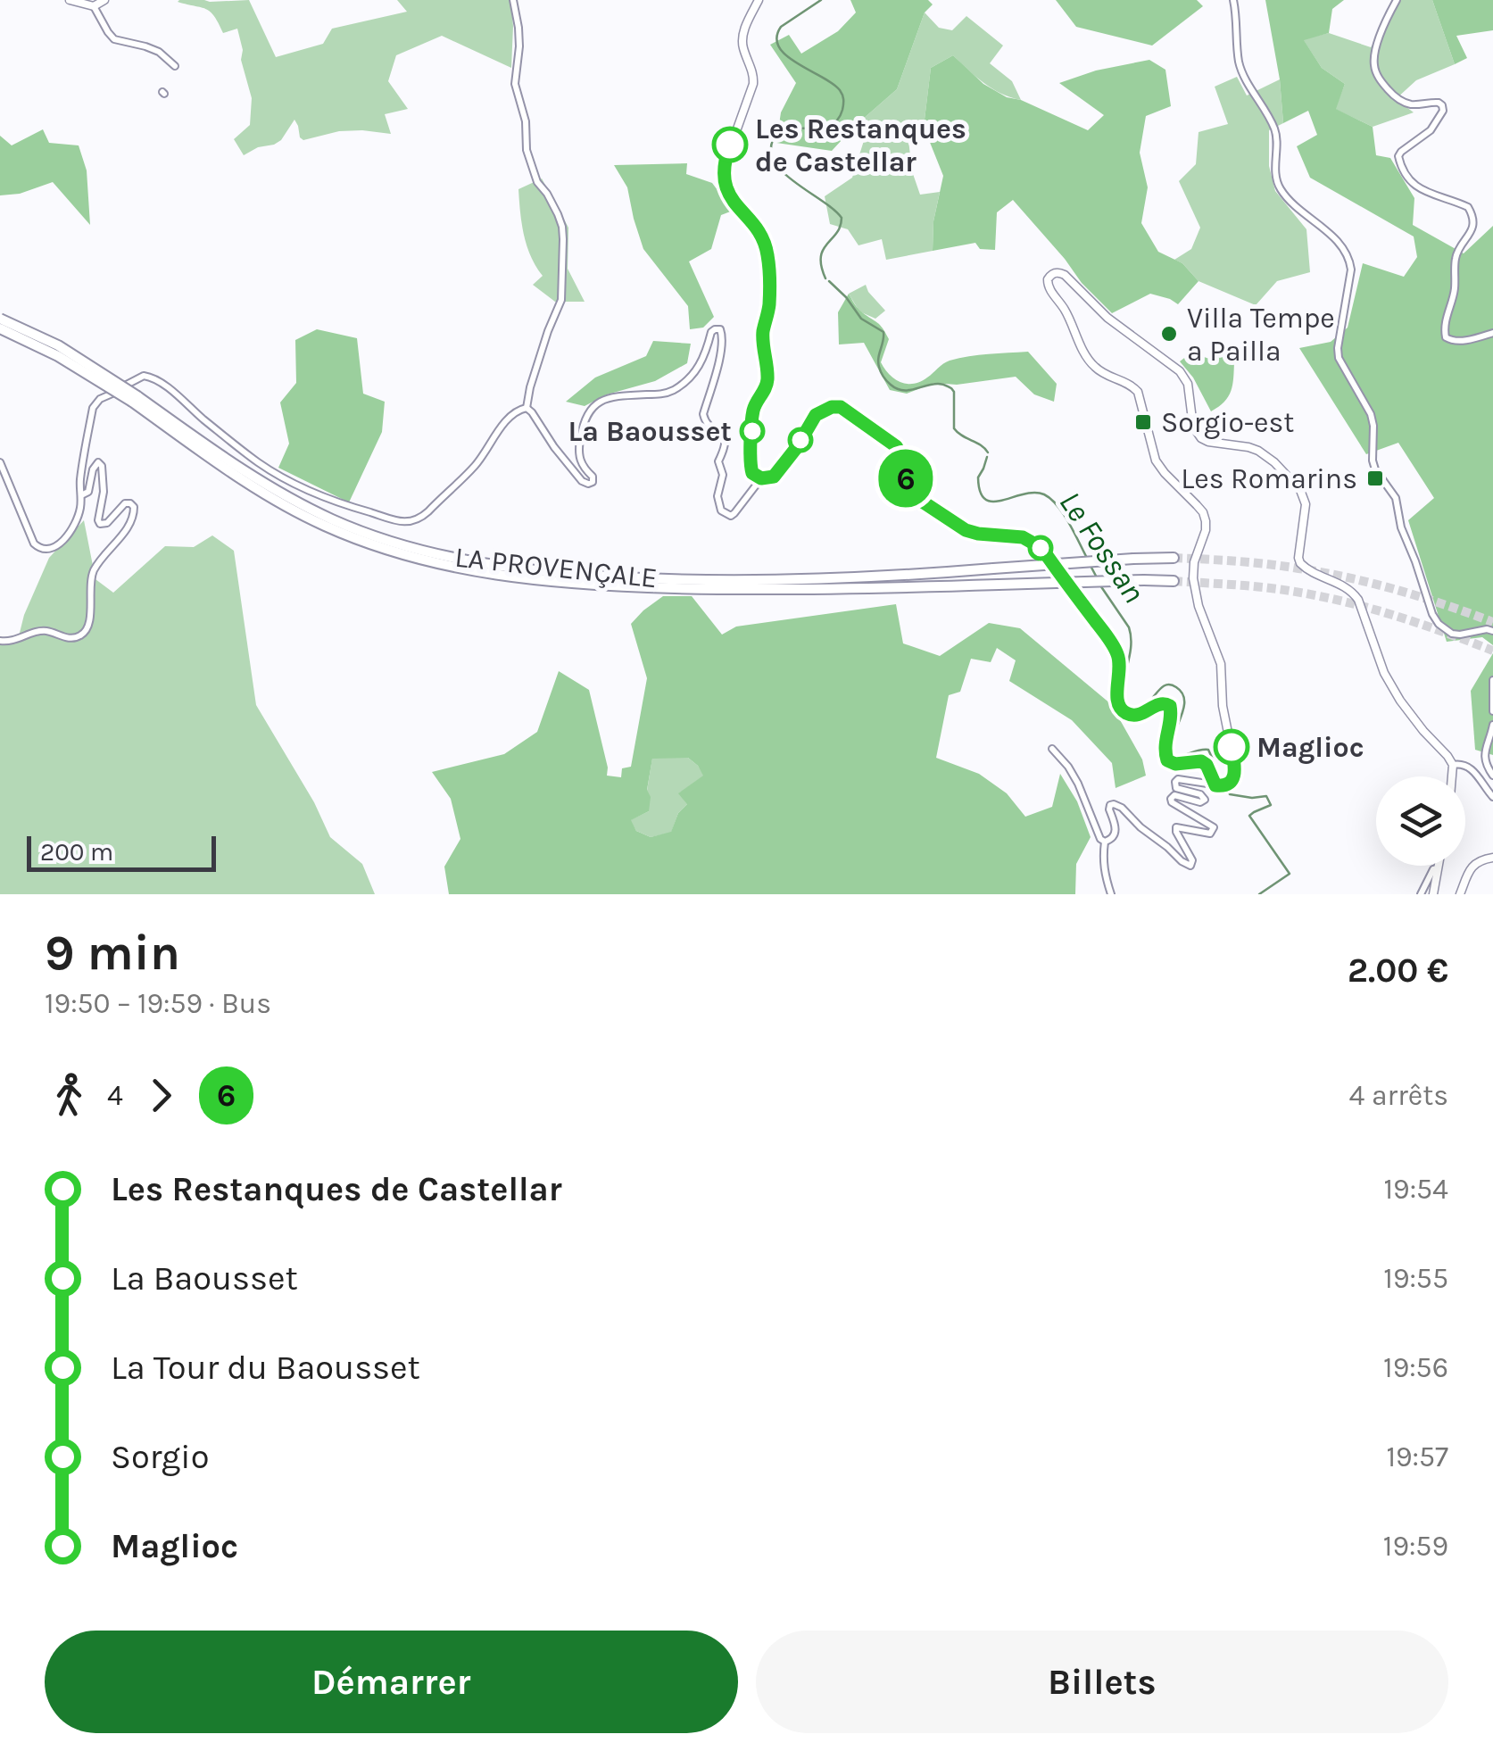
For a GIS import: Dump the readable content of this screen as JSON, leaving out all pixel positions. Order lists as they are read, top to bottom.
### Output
{
  "streets": {
    "highway": ["LA PROVENÇALE"]
  },
  "water": ["Le Fossan"],
  "places": {
    "other": [
      "Les Restanques de Castellar",
      "Villa Tempe a Pailla",
      "La Baousset",
      "Maglioc"
    ],
    "transit": ["Sorgio-est", "Les Romarins"]
  },
  "lines": ["bus line 6"],
  "scale_bar": "200 m",
  "page": {
    "on_map": "6",
    "scale": "200 m",
    "heading": ["9 min", "19:50 – 19:59 · Bus", "2.00 €"],
    "legs": ["4", "6", "4 arrêts"],
    "list": [
      {
        "name": "Les Restanques de Castellar",
        "value": "19:54"
      },
      {
        "name": "La Baousset",
        "value": "19:55"
      },
      {
        "name": "La Tour du Baousset",
        "value": "19:56"
      },
      {
        "name": "Sorgio",
        "value": "19:57"
      },
      {
        "name": "Maglioc",
        "value": "19:59"
      }
    ],
    "buttons": ["Démarrer", "Billets"]
  }
}
